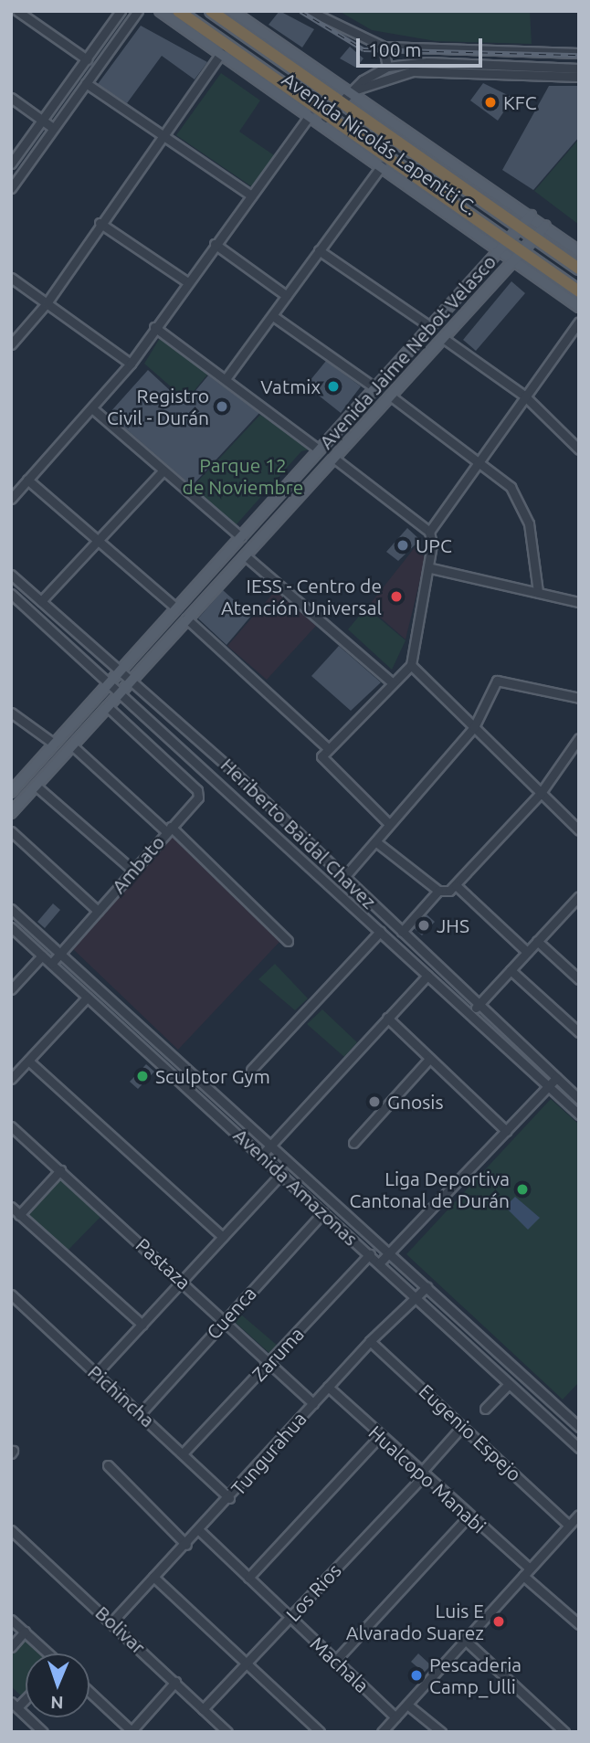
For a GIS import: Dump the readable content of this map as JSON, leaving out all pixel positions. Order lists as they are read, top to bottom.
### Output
{
  "streets": {
    "highway": ["Avenida Nicolás Lapentti C."],
    "main road": ["Avenida Jaime Nebot Velasco"],
    "street": [
      "Heriberto Baidal Chavez",
      "Ambato",
      "Avenida Amazonas",
      "Pastaza",
      "Cuenca",
      "Zaruma",
      "Pichincha",
      "Eugenio Espejo",
      "Tungurahua",
      "Hualcopo Manabi",
      "Los Rios",
      "Bolivar",
      "Machala"
    ]
  },
  "crossings": [
    ["Avenida Nicolás Lapentti C.", "Avenida Jaime Nebot Velasco"],
    ["Avenida Jaime Nebot Velasco", "Heriberto Baidal Chavez"],
    ["Avenida Jaime Nebot Velasco", "Ambato"],
    ["Ambato", "Avenida Amazonas"],
    ["Avenida Amazonas", "Cuenca"],
    ["Avenida Amazonas", "Zaruma"],
    ["Avenida Amazonas", "Tungurahua"],
    ["Pastaza", "Cuenca"],
    ["Pastaza", "Zaruma"],
    ["Pastaza", "Tungurahua"],
    ["Cuenca", "Pichincha"],
    ["Zaruma", "Pichincha"],
    ["Pichincha", "Tungurahua"],
    ["Eugenio Espejo", "Tungurahua"],
    ["Eugenio Espejo", "Los Rios"],
    ["Tungurahua", "Hualcopo Manabi"],
    ["Tungurahua", "Bolivar"],
    ["Tungurahua", "Machala"],
    ["Hualcopo Manabi", "Los Rios"],
    ["Los Rios", "Bolivar"],
    ["Los Rios", "Machala"]
  ],
  "parks": ["Parque 12 de Noviembre"],
  "places": [
    "KFC",
    "Vatmix",
    "Registro Civil - Durán",
    "UPC",
    "IESS - Centro de Atención Universal",
    "JHS",
    "Sculptor Gym",
    "Gnosis",
    "Liga Deportiva Cantonal de Durán",
    "Luis E Alvarado Suarez",
    "Pescaderia Camp_Ulli"
  ],
  "scale_bar": "100 m",
  "north": "bottom"
}
